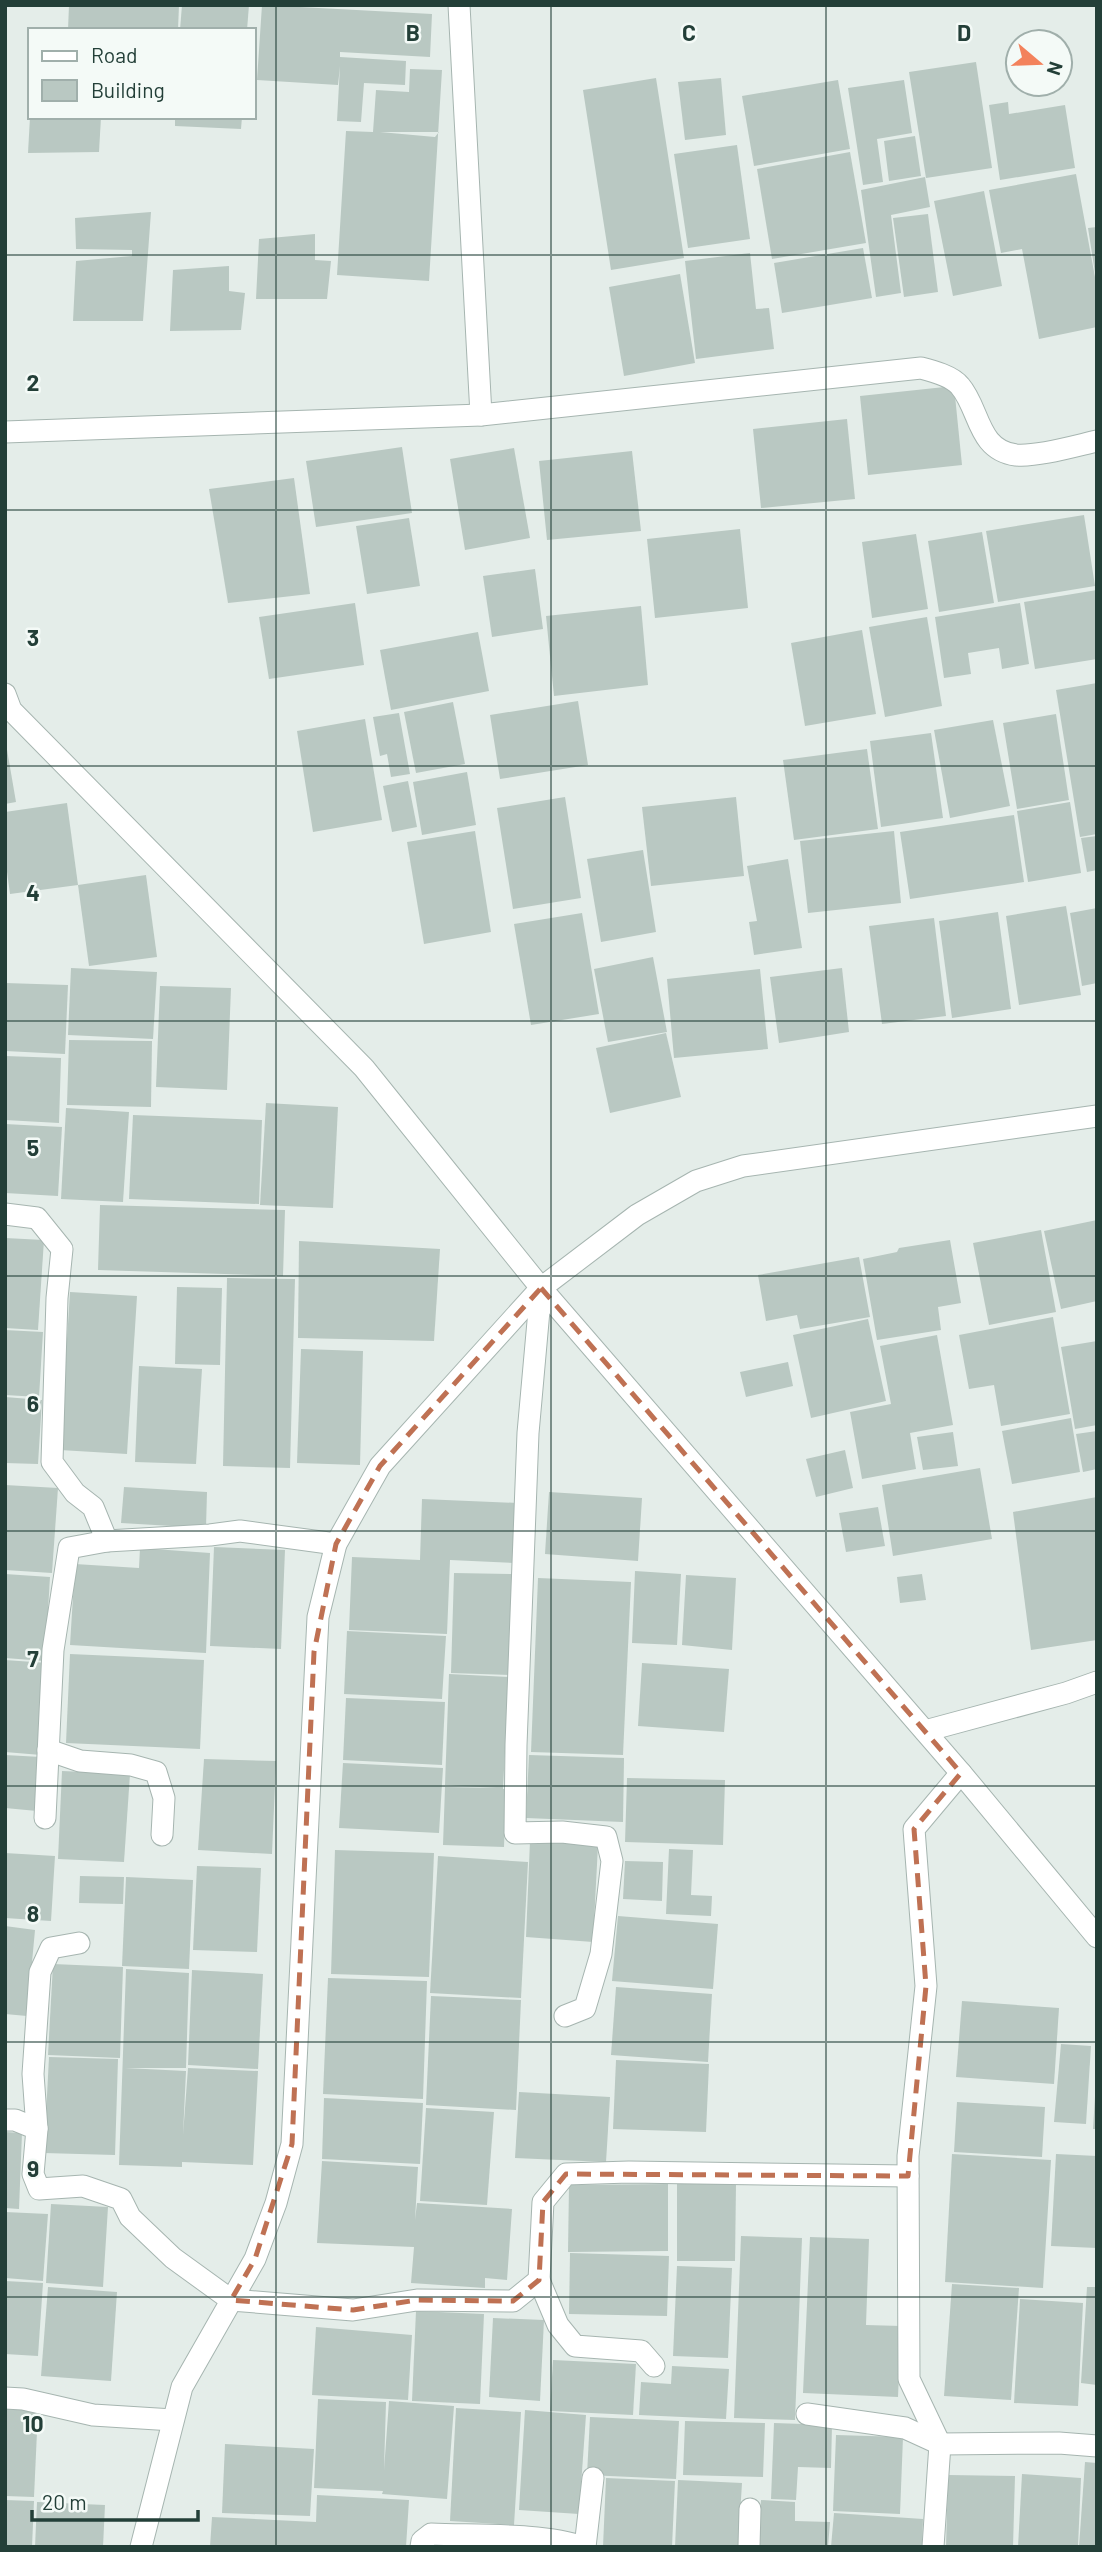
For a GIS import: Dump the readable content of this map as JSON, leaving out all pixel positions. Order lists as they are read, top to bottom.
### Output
{
  "legend": ["Road", "Building"],
  "scale_bar": "20 m",
  "north": "right",
  "grid": {
    "columns": ["B", "C", "D"],
    "rows": [
      "2",
      "3",
      "4",
      "5",
      "6",
      "7",
      "8",
      "9",
      "10"
    ]
  }
}
